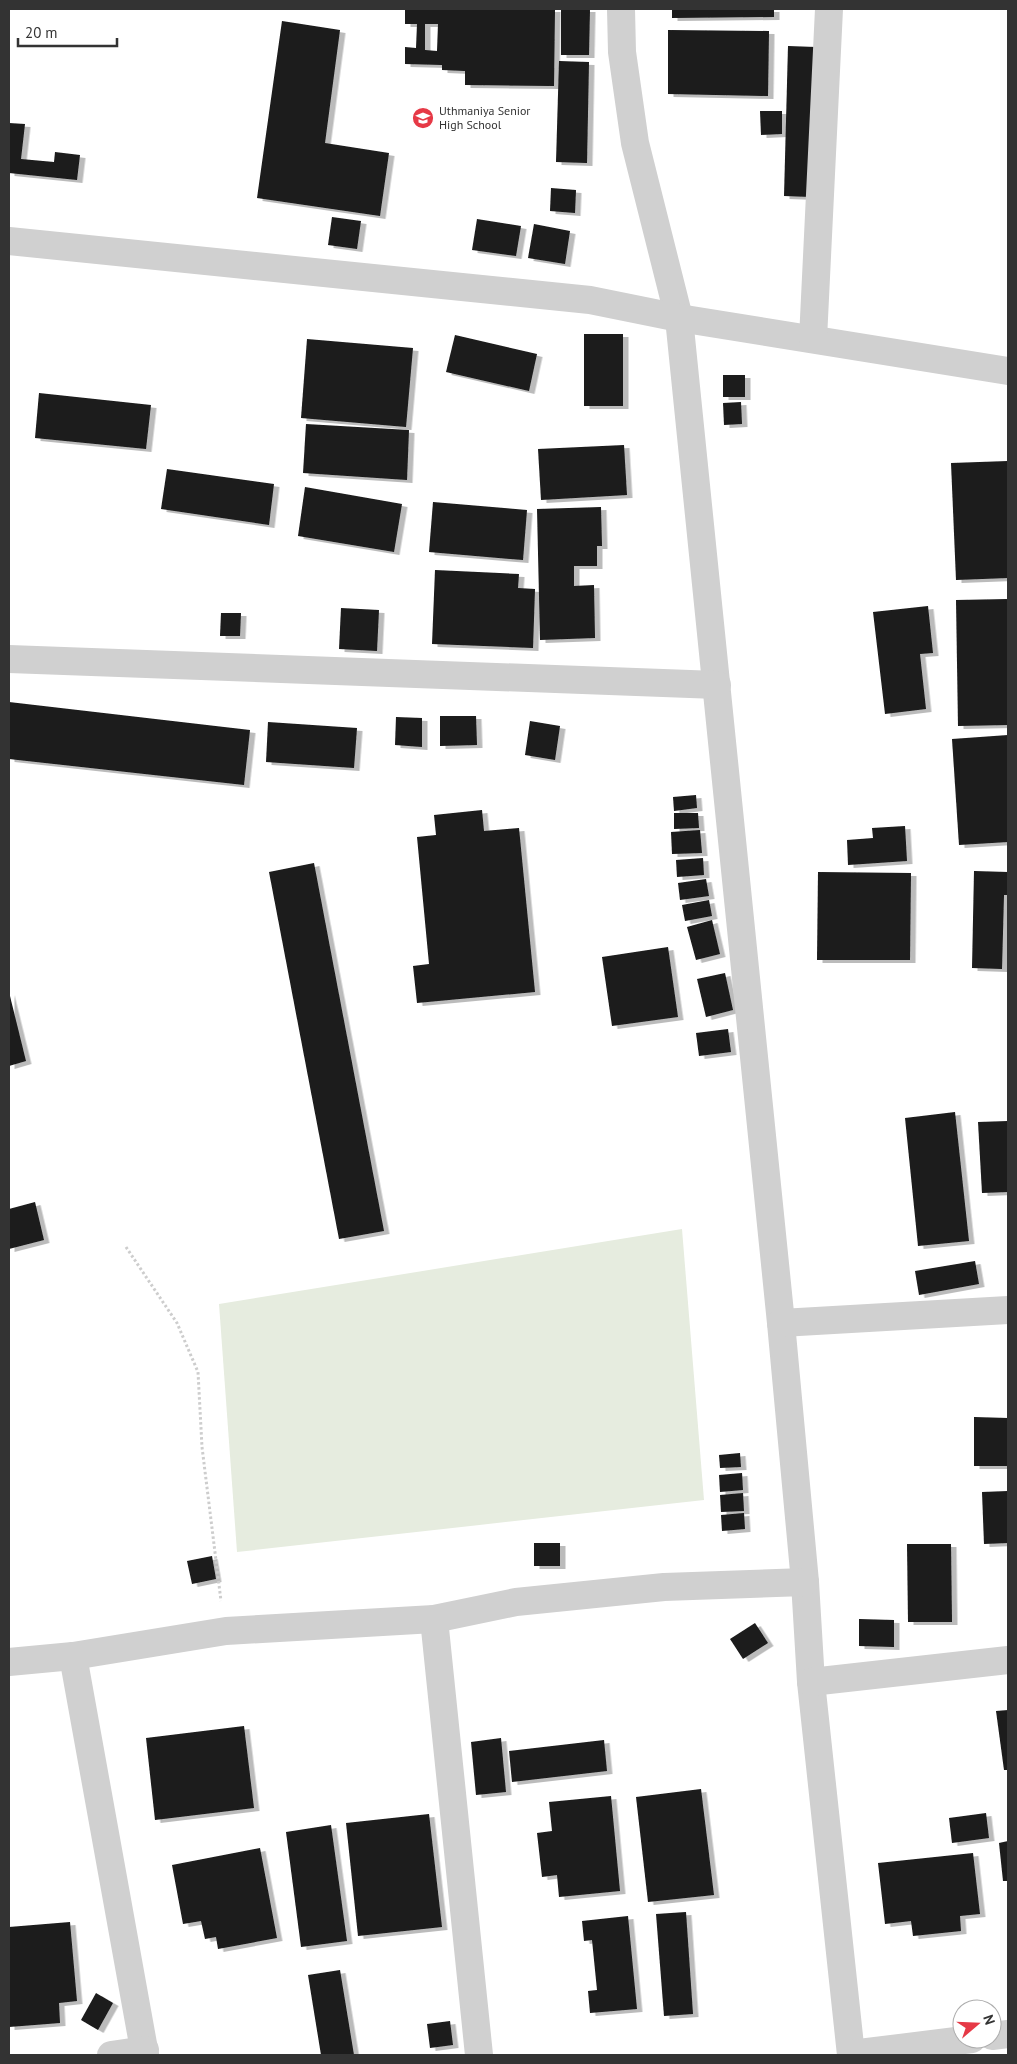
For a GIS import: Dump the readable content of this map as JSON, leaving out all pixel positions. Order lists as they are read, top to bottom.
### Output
{
  "places": {
    "school or university": ["Uthmaniya Senior High School"]
  },
  "scale_bar": "20 m",
  "north": "right"
}
